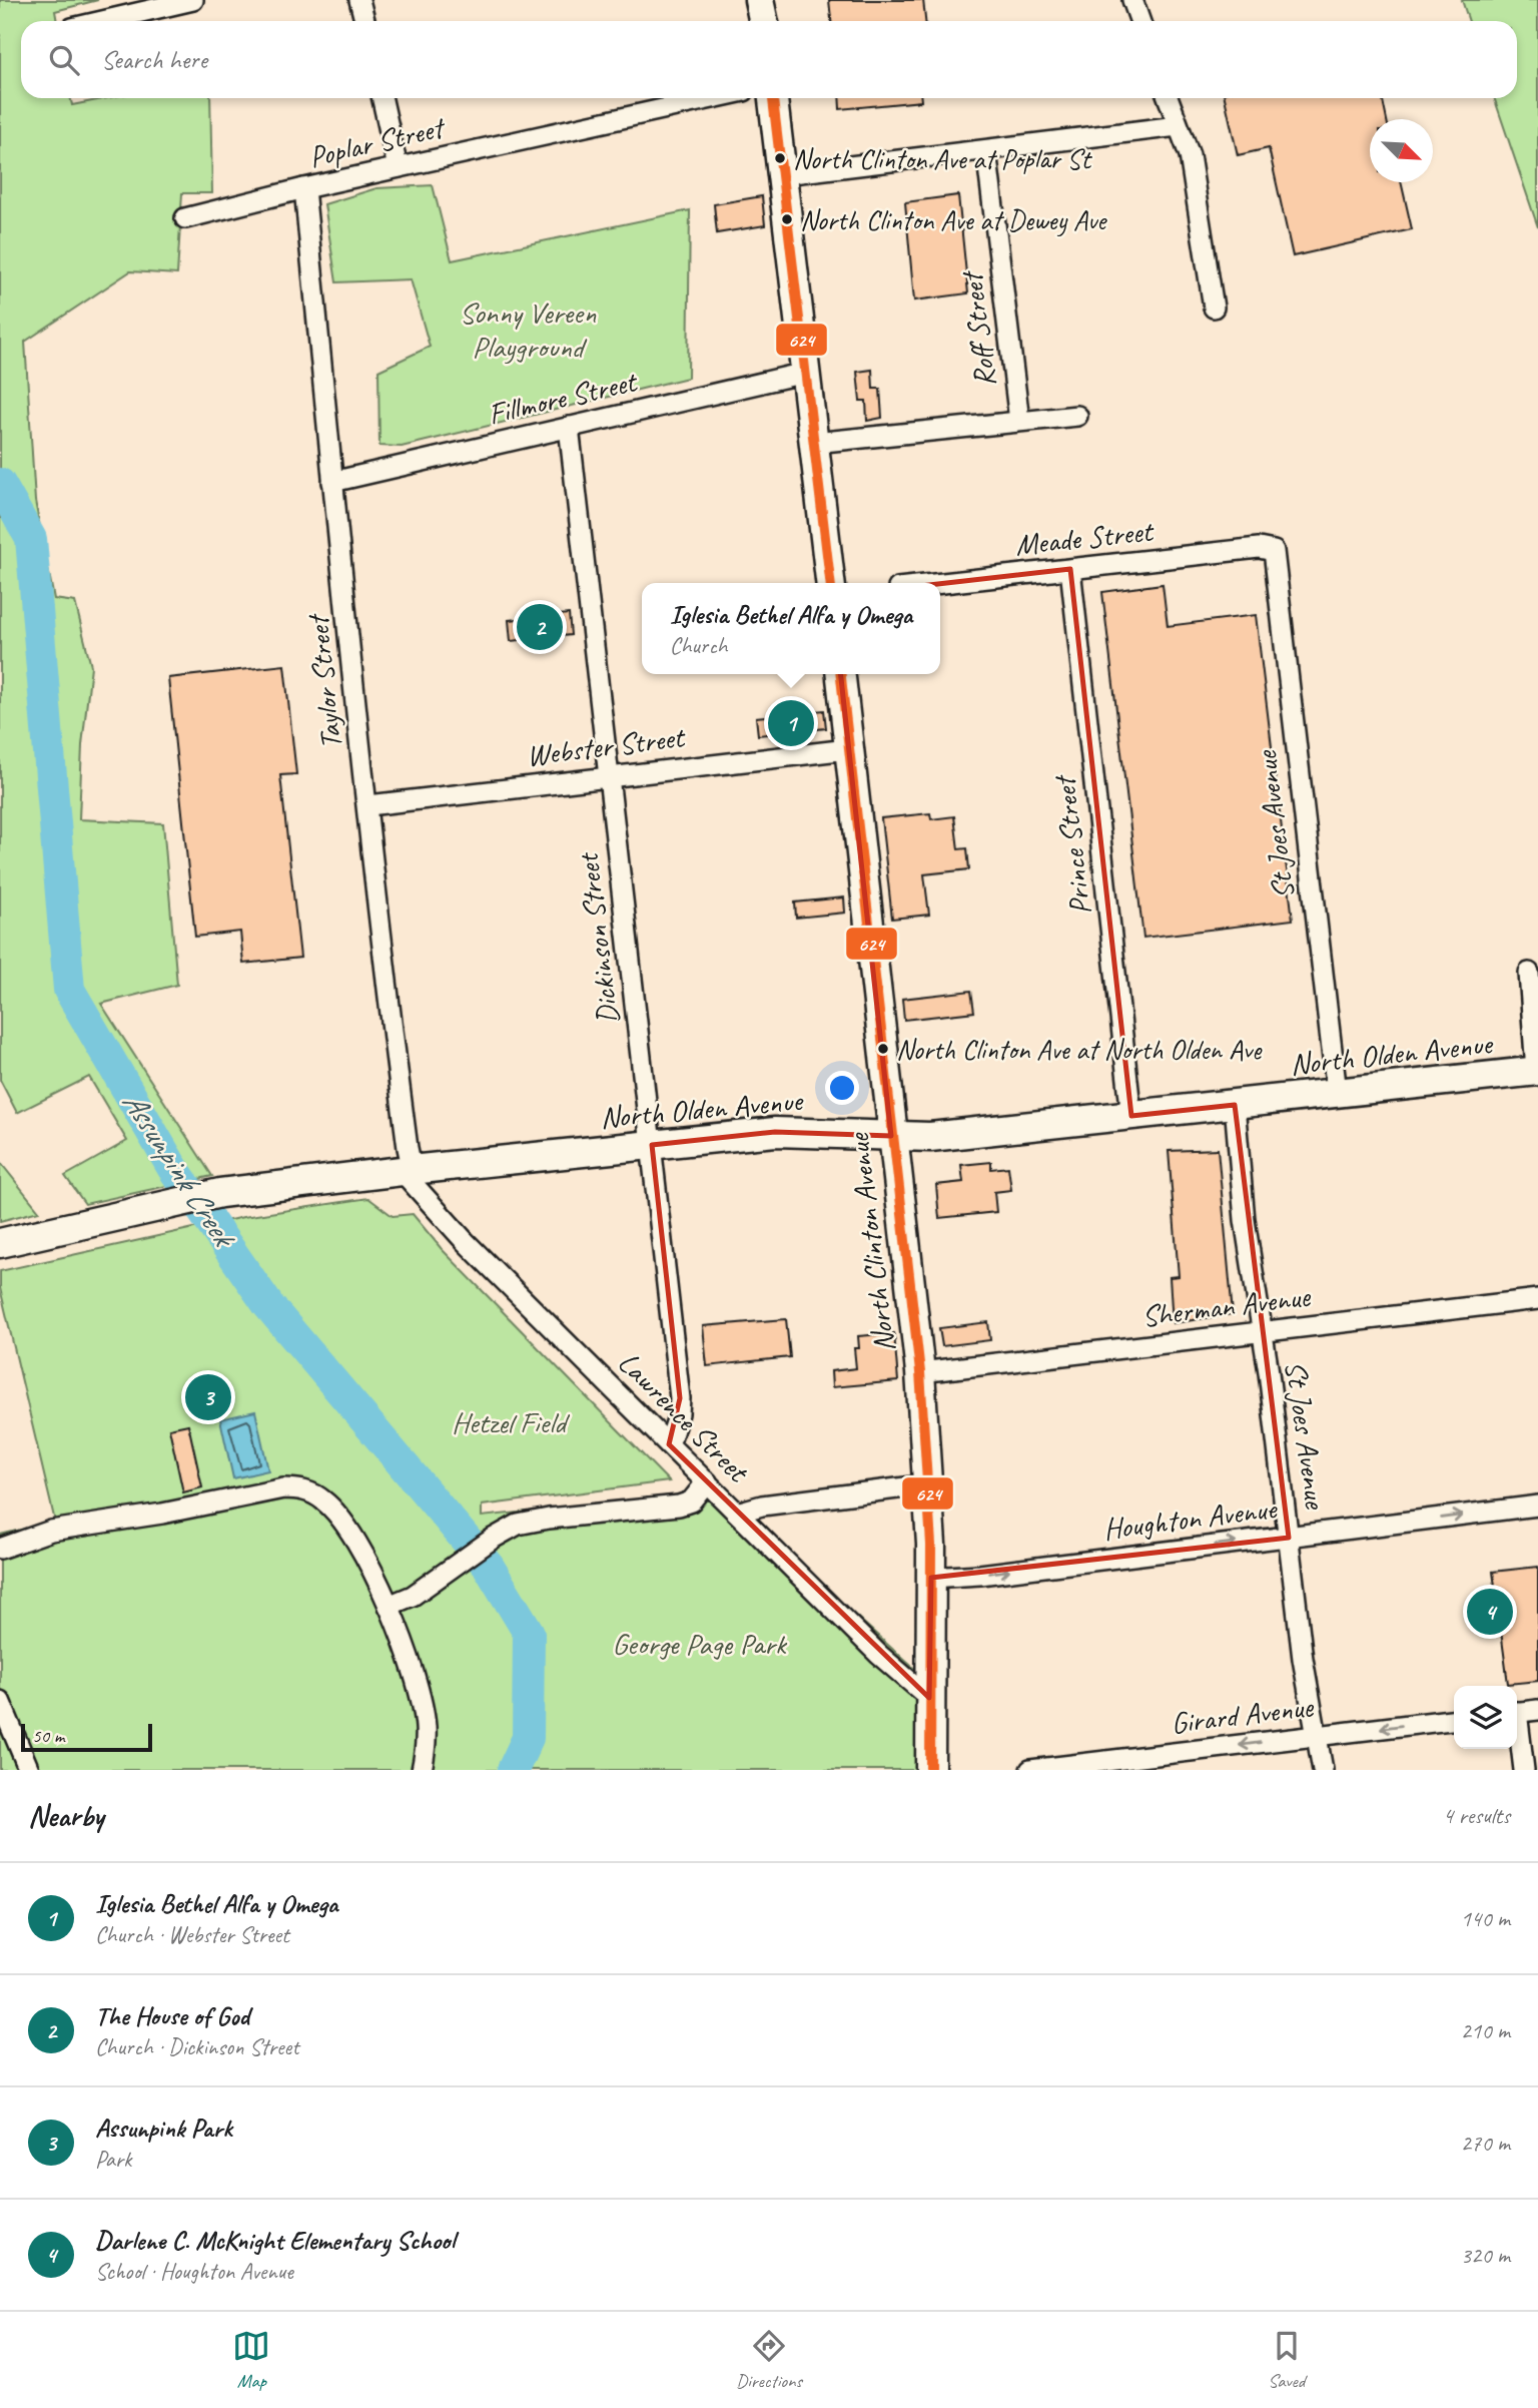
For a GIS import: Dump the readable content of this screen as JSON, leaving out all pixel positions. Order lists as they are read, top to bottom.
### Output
{
  "streets": {
    "street": [
      "Poplar Street",
      "Roff Street",
      "Fillmore Street",
      "Meade Street",
      "Taylor Street",
      "Webster Street",
      "St Joes Avenue",
      "Prince Street",
      "Dickinson Street",
      "North Olden Avenue",
      "North Clinton Avenue",
      "Sherman Avenue",
      "Lawrence Street",
      "Houghton Avenue",
      "Girard Avenue"
    ]
  },
  "crossings": [
    ["Poplar Street", "Taylor Street"],
    ["Fillmore Street", "Taylor Street"],
    ["Fillmore Street", "Dickinson Street"],
    ["Meade Street", "St Joes Avenue"],
    ["Meade Street", "Prince Street"],
    ["Taylor Street", "Webster Street"],
    ["Taylor Street", "North Olden Avenue"],
    ["Taylor Street", "Lawrence Street"],
    ["Webster Street", "Dickinson Street"],
    ["Webster Street", "North Clinton Avenue"],
    ["St Joes Avenue", "North Olden Avenue"],
    ["St Joes Avenue", "Sherman Avenue"],
    ["St Joes Avenue", "Houghton Avenue"],
    ["St Joes Avenue", "Girard Avenue"],
    ["Prince Street", "North Olden Avenue"],
    ["Dickinson Street", "North Olden Avenue"],
    ["Dickinson Street", "Lawrence Street"],
    ["North Olden Avenue", "North Clinton Avenue"],
    ["North Olden Avenue", "Lawrence Street"],
    ["North Clinton Avenue", "Sherman Avenue"],
    ["North Clinton Avenue", "Lawrence Street"],
    ["North Clinton Avenue", "Houghton Avenue"]
  ],
  "one_way": ["Houghton Avenue", "Girard Avenue"],
  "water": ["Assunpink Creek"],
  "parks": ["Sonny Vereen Playground", "Hetzel Field", "George Page Park"],
  "places": ["North Clinton Ave at Poplar St", "North Clinton Ave at Dewey Ave", "North Clinton Ave at North Olden Ave"],
  "lines": ["transit line 624"],
  "scale_bar": "50 m",
  "north": "bottom right",
  "page": {
    "search": "Search here",
    "popup": ["Iglesia Bethel Alfa y Omega", "Church"],
    "pins": [
      "2",
      "1",
      "3",
      "4"
    ],
    "scale": "50 m",
    "heading": ["Nearby", "4 results"],
    "list": [
      {
        "mark": "1",
        "name": "Iglesia Bethel Alfa y Omega",
        "note": "Church · Webster Street",
        "value": "140 m"
      },
      {
        "mark": "2",
        "name": "The House of God",
        "note": "Church · Dickinson Street",
        "value": "210 m"
      },
      {
        "mark": "3",
        "name": "Assunpink Park",
        "note": "Park",
        "value": "270 m"
      },
      {
        "mark": "4",
        "name": "Darlene C. McKnight Elementary School",
        "note": "School · Houghton Avenue",
        "value": "320 m"
      }
    ],
    "nav": ["Map", "Directions", "Saved"]
  }
}
